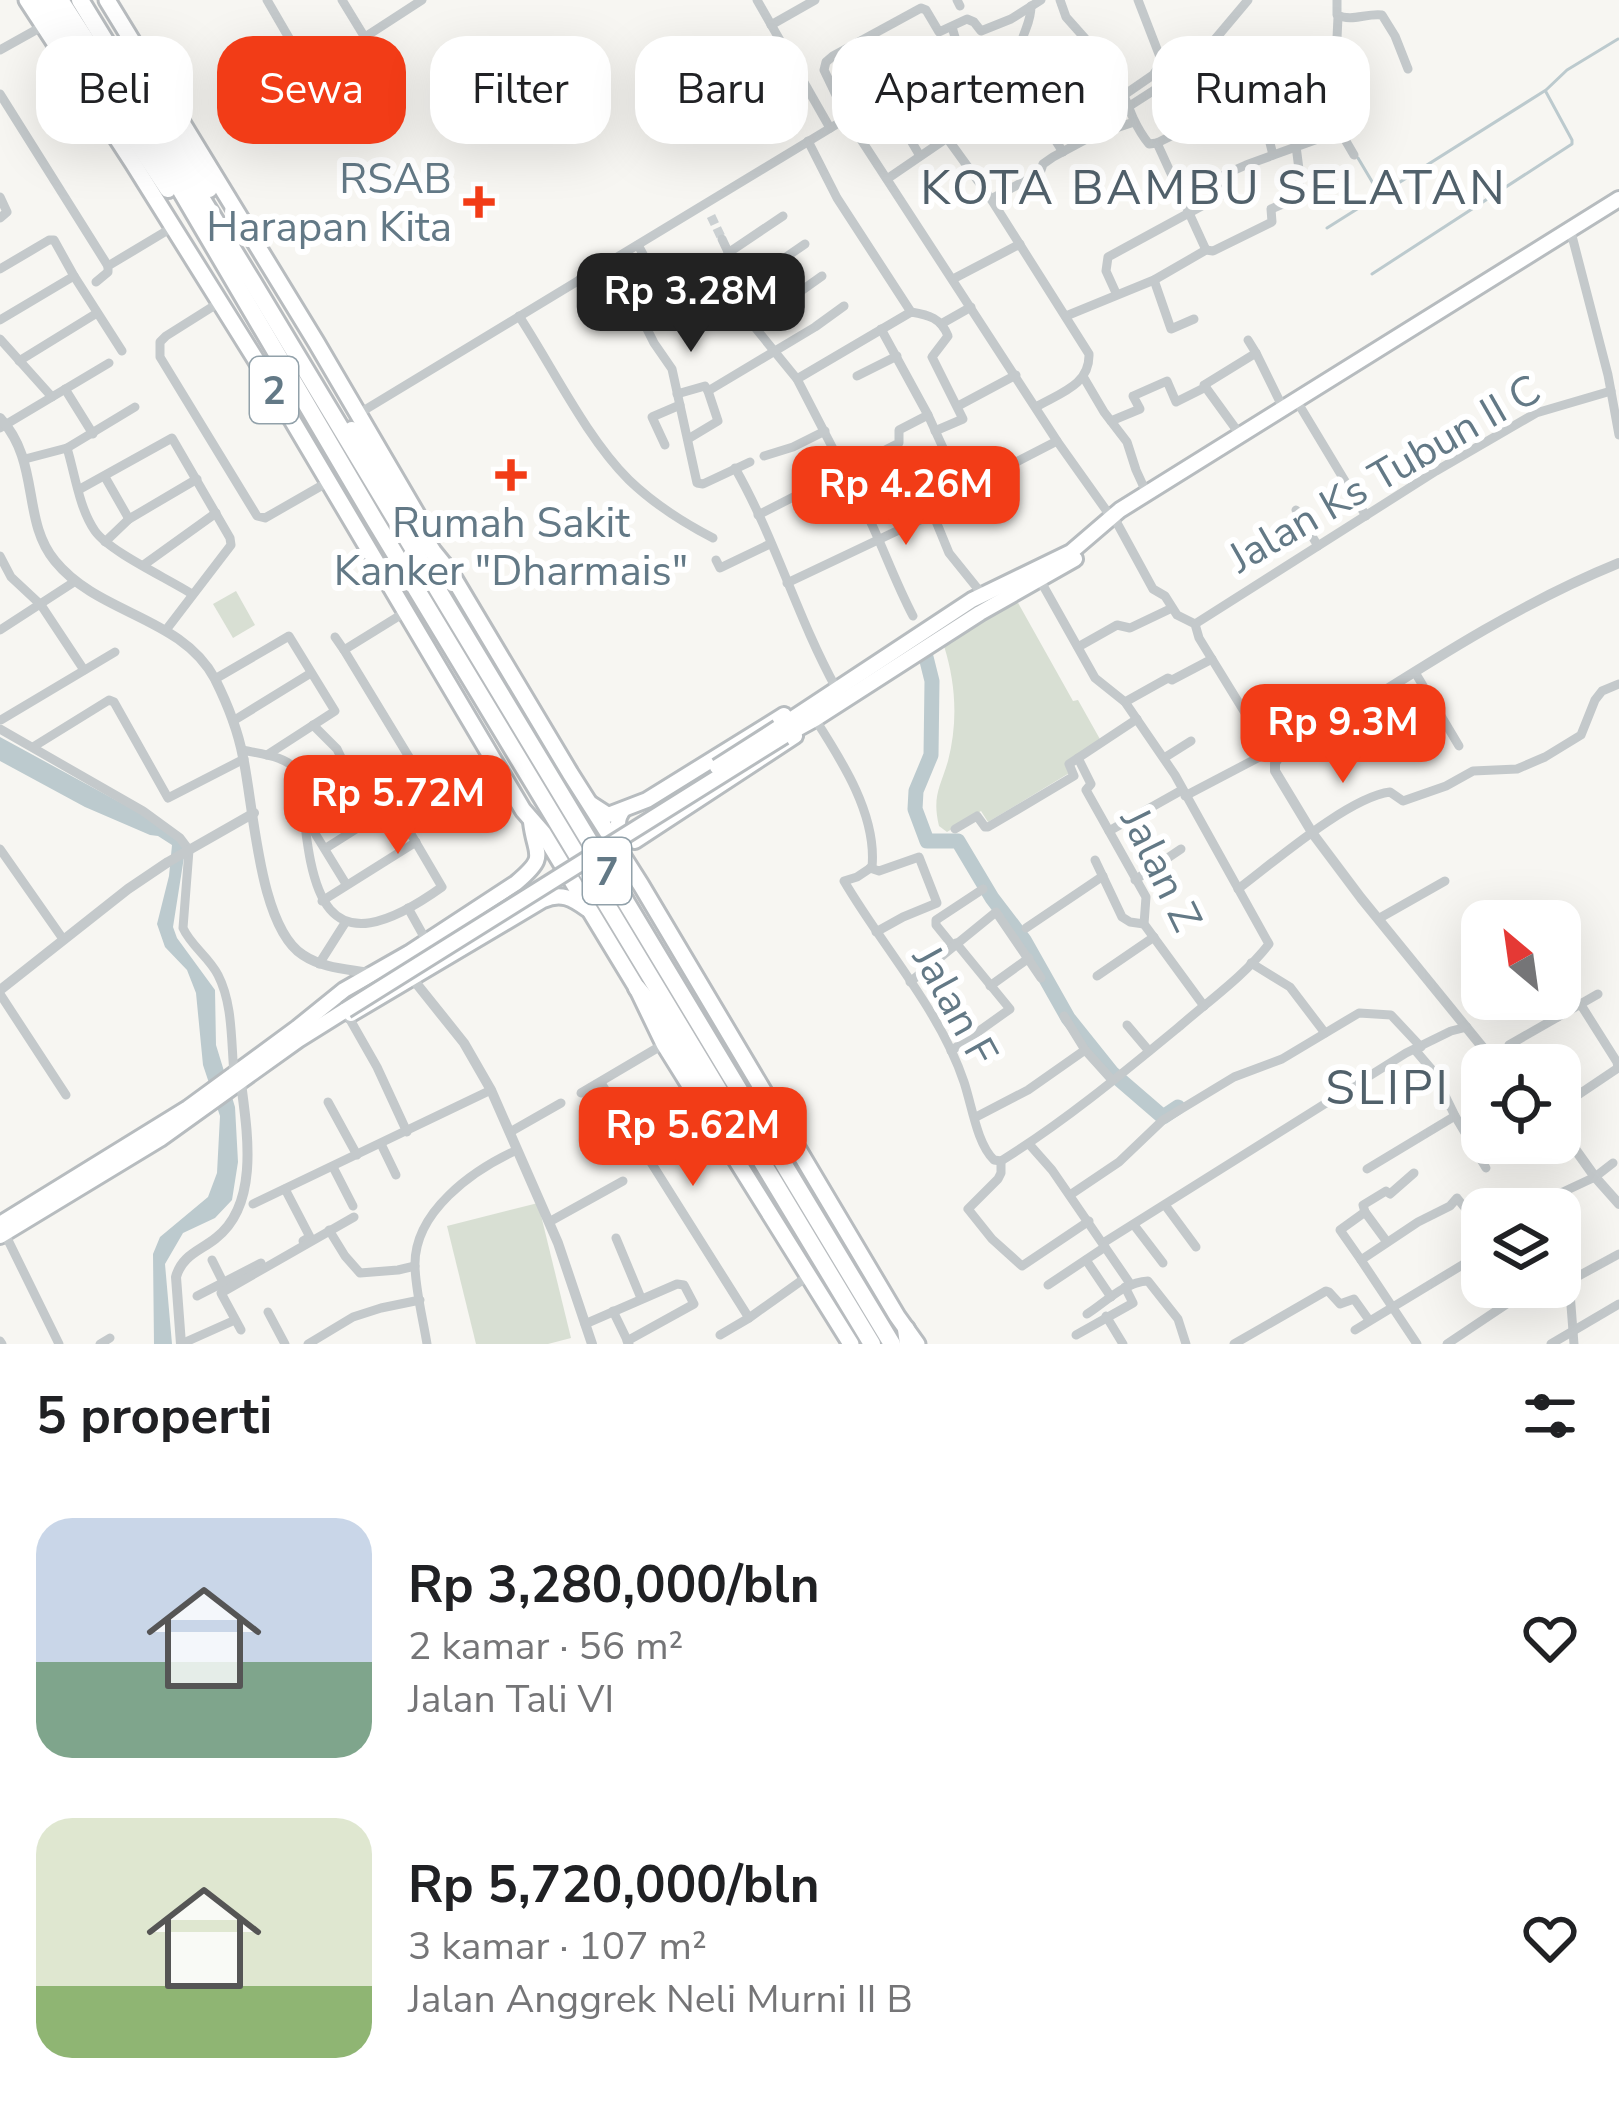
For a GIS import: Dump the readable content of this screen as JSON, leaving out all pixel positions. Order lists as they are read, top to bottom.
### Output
{
  "streets": {
    "highway": ["2", "7"],
    "street": ["Jalan Ks Tubun II C", "Jalan Z", "Jalan F"]
  },
  "districts": ["KOTA BAMBU SELATAN", "SLIPI"],
  "places": {
    "health": ["RSAB Harapan Kita", "Rumah Sakit Kanker \"Dharmais\""]
  },
  "north": "top left",
  "page": {
    "chip": [
      "Beli",
      "Sewa",
      "Filter",
      "Baru",
      "Apartemen",
      "Rumah"
    ],
    "price": [
      "Rp 3.28M",
      "Rp 4.26M",
      "Rp 9.3M",
      "Rp 5.72M",
      "Rp 5.62M"
    ],
    "heading": "5 properti",
    "list": [
      {
        "name": "Rp 3,280,000/bln",
        "note": "2 kamar · 56 m² · Jalan Tali VI"
      },
      {
        "name": "Rp 5,720,000/bln",
        "note": "3 kamar · 107 m² · Jalan Anggrek Neli Murni II B"
      }
    ]
  }
}
